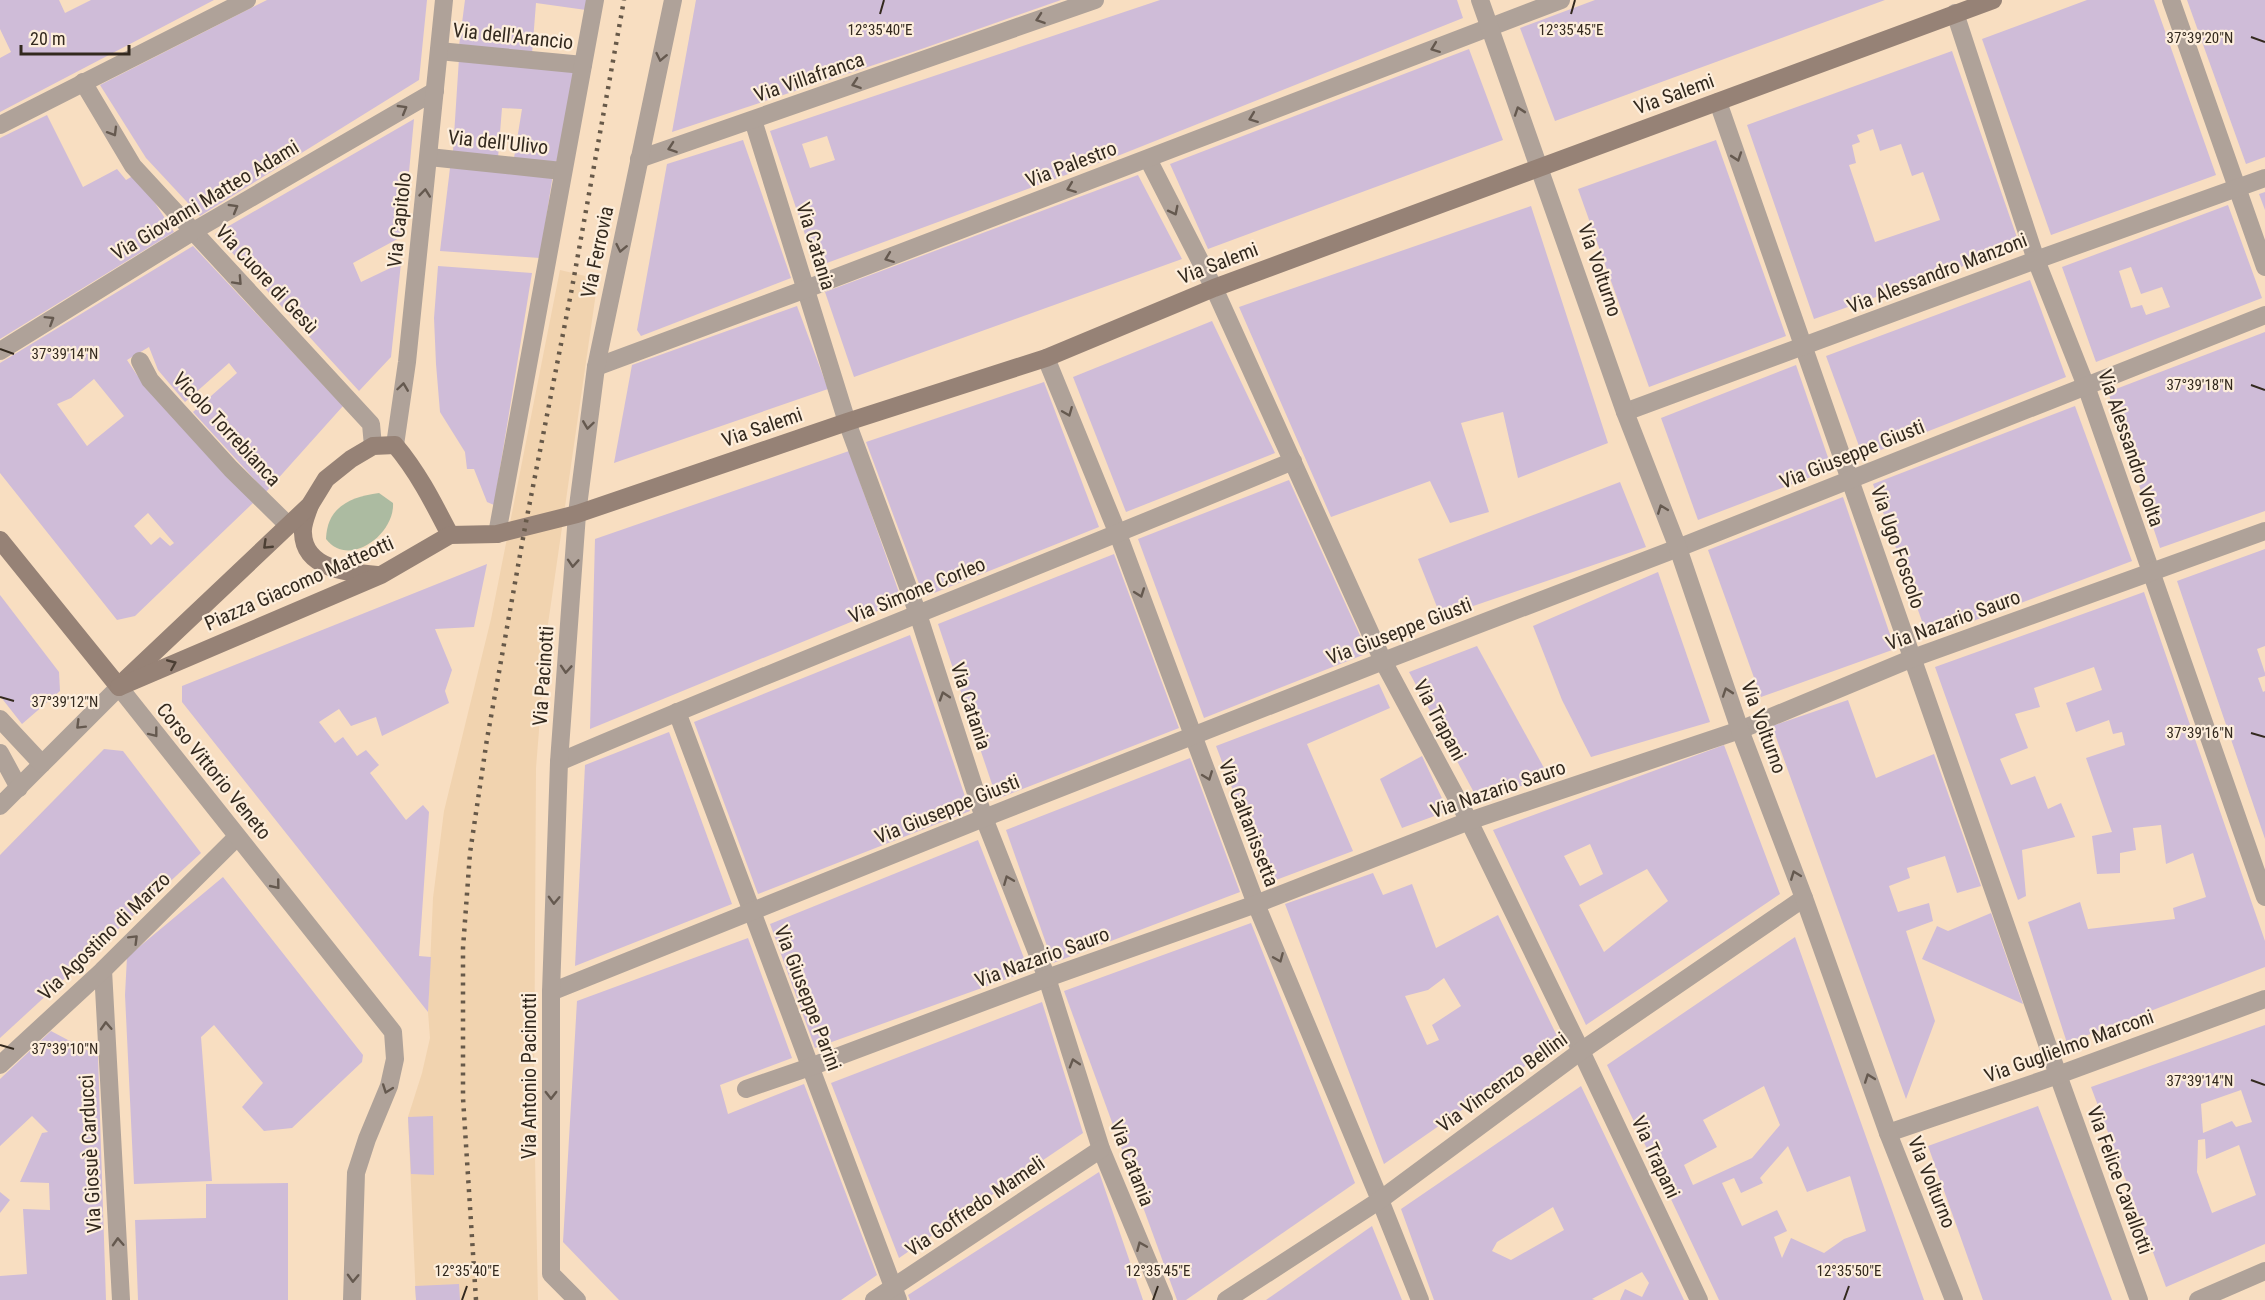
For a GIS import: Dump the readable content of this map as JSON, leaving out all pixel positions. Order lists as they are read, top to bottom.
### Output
{
  "streets": {
    "main road": ["Via Salemi", "Piazza Giacomo Matteotti", "Corso Vittorio Veneto"],
    "street": [
      "Via dell'Arancio",
      "Via Villafranca",
      "Via dell'Ulivo",
      "Via Palestro",
      "Via Giovanni Matteo Adami",
      "Via Capitolo",
      "Via Catania",
      "Via Ferrovia",
      "Via Volturno",
      "Via Alessandro Manzoni",
      "Via Cuore di Gesù",
      "Vicolo Torrebianca",
      "Via Alessandro Volta",
      "Via Giuseppe Giusti",
      "Via Ugo Foscolo",
      "Via Simone Corleo",
      "Via Nazario Sauro",
      "Via Pacinotti",
      "Via Trapani",
      "Via Caltanissetta",
      "Via Agostino di Marzo",
      "Via Giuseppe Parini",
      "Via Guglielmo Marconi",
      "Via Antonio Pacinotti",
      "Via Vincenzo Bellini",
      "Via Giosuè Carducci",
      "Via Felice Cavallotti",
      "Via Goffredo Mameli"
    ]
  },
  "crossings": [
    ["Via dell'Arancio", "Via Capitolo"],
    ["Via Villafranca", "Via Catania"],
    ["Via Villafranca", "Via Ferrovia"],
    ["Via Salemi", "Via Capitolo"],
    ["Via Salemi", "Via Catania"],
    ["Via Salemi", "Via Ferrovia"],
    ["Via Salemi", "Via Volturno"],
    ["Via Salemi", "Via Cuore di Gesù"],
    ["Via Salemi", "Via Alessandro Volta"],
    ["Via Salemi", "Via Ugo Foscolo"],
    ["Via Salemi", "Piazza Giacomo Matteotti"],
    ["Via Salemi", "Via Pacinotti"],
    ["Via Salemi", "Via Trapani"],
    ["Via Salemi", "Via Caltanissetta"],
    ["Via dell'Ulivo", "Via Capitolo"],
    ["Via Palestro", "Via Catania"],
    ["Via Palestro", "Via Ferrovia"],
    ["Via Palestro", "Via Volturno"],
    ["Via Palestro", "Via Trapani"],
    ["Via Giovanni Matteo Adami", "Via Capitolo"],
    ["Via Giovanni Matteo Adami", "Via Cuore di Gesù"],
    ["Via Capitolo", "Via Cuore di Gesù"],
    ["Via Capitolo", "Piazza Giacomo Matteotti"],
    ["Via Catania", "Via Giuseppe Giusti"],
    ["Via Catania", "Via Simone Corleo"],
    ["Via Catania", "Via Nazario Sauro"],
    ["Via Catania", "Via Goffredo Mameli"],
    ["Via Ferrovia", "Via Pacinotti"],
    ["Via Volturno", "Via Alessandro Manzoni"],
    ["Via Volturno", "Via Giuseppe Giusti"],
    ["Via Volturno", "Via Nazario Sauro"],
    ["Via Volturno", "Via Guglielmo Marconi"],
    ["Via Volturno", "Via Vincenzo Bellini"],
    ["Via Alessandro Manzoni", "Via Alessandro Volta"],
    ["Via Alessandro Manzoni", "Via Ugo Foscolo"],
    ["Via Cuore di Gesù", "Piazza Giacomo Matteotti"],
    ["Vicolo Torrebianca", "Piazza Giacomo Matteotti"],
    ["Via Alessandro Volta", "Via Giuseppe Giusti"],
    ["Via Alessandro Volta", "Via Nazario Sauro"],
    ["Via Giuseppe Giusti", "Via Ugo Foscolo"],
    ["Via Giuseppe Giusti", "Via Trapani"],
    ["Via Giuseppe Giusti", "Via Caltanissetta"],
    ["Via Giuseppe Giusti", "Via Giuseppe Parini"],
    ["Via Giuseppe Giusti", "Via Antonio Pacinotti"],
    ["Via Ugo Foscolo", "Via Nazario Sauro"],
    ["Via Ugo Foscolo", "Via Guglielmo Marconi"],
    ["Via Ugo Foscolo", "Via Felice Cavallotti"],
    ["Piazza Giacomo Matteotti", "Corso Vittorio Veneto"],
    ["Via Simone Corleo", "Via Pacinotti"],
    ["Via Simone Corleo", "Via Trapani"],
    ["Via Simone Corleo", "Via Caltanissetta"],
    ["Via Simone Corleo", "Via Giuseppe Parini"],
    ["Via Nazario Sauro", "Via Trapani"],
    ["Via Nazario Sauro", "Via Caltanissetta"],
    ["Via Nazario Sauro", "Via Giuseppe Parini"],
    ["Via Pacinotti", "Via Antonio Pacinotti"],
    ["Via Trapani", "Via Vincenzo Bellini"],
    ["Corso Vittorio Veneto", "Via Agostino di Marzo"],
    ["Via Caltanissetta", "Via Vincenzo Bellini"],
    ["Via Agostino di Marzo", "Via Giosuè Carducci"],
    ["Via Giuseppe Parini", "Via Goffredo Mameli"],
    ["Via Guglielmo Marconi", "Via Felice Cavallotti"]
  ],
  "one_way": [
    "Via Villafranca",
    "Via Palestro",
    "Via Giovanni Matteo Adami",
    "Via Catania",
    "Via Volturno",
    "Via Cuore di Gesù",
    "Via Pacinotti",
    "Corso Vittorio Veneto",
    "Via Caltanissetta",
    "Via Agostino di Marzo",
    "Via Antonio Pacinotti",
    "Via Giosuè Carducci"
  ],
  "scale_bar": "20 m",
  "coordinates": [
    "12°35'40\"E",
    "12°35'45\"E",
    "37°39'20\"N",
    "37°39'14\"N",
    "37°39'18\"N",
    "37°39'12\"N",
    "37°39'16\"N",
    "37°39'10\"N",
    "12°35'50\"E"
  ]
}
